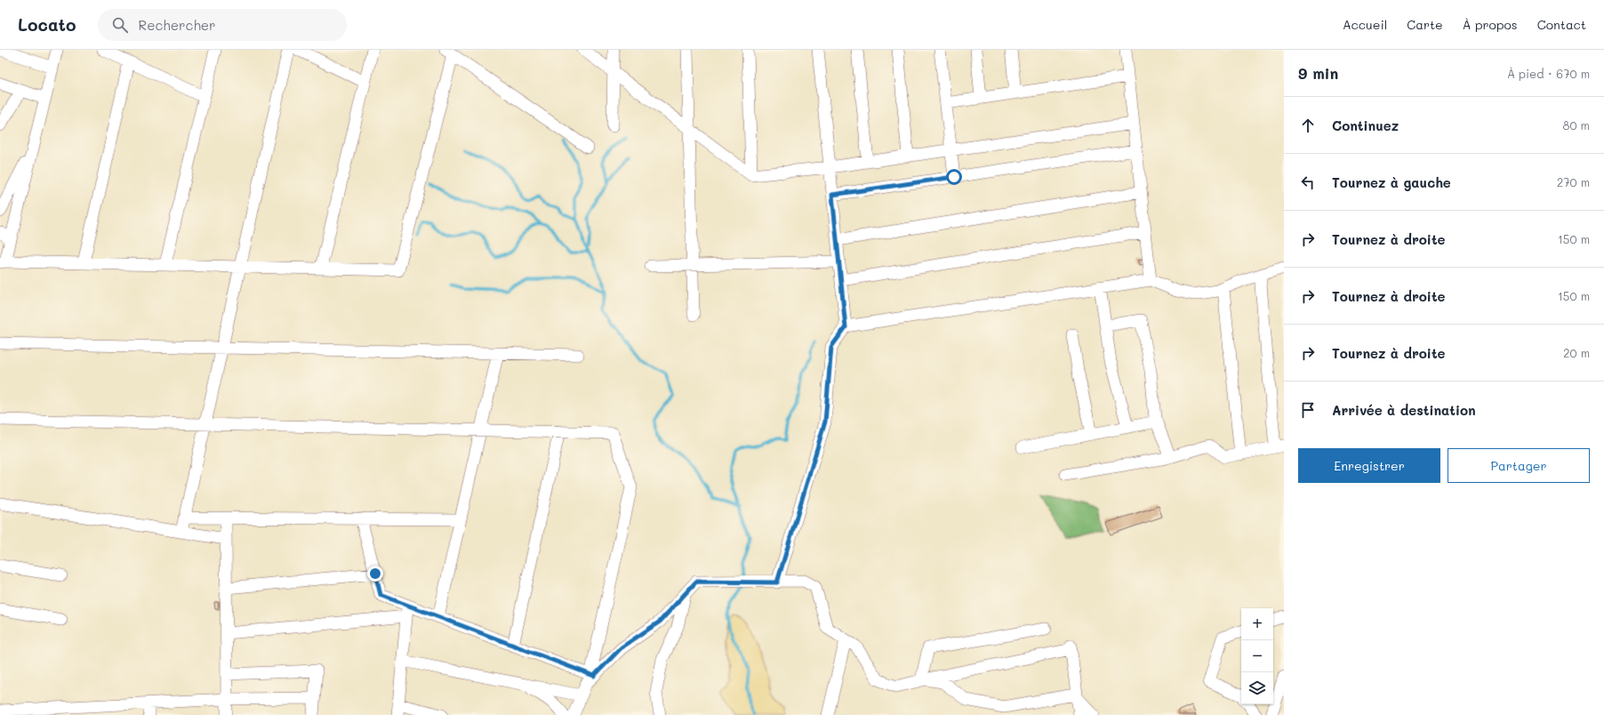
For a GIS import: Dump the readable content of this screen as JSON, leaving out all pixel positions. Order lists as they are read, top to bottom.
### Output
{
  "page": {
    "header": "Locato",
    "search": "Rechercher",
    "nav": [
      "Accueil",
      "Carte",
      "À propos",
      "Contact"
    ],
    "heading": ["9 min", "À pied · 670 m"],
    "list": [
      ["Continuez", "80 m"],
      ["Tournez à gauche", "270 m"],
      ["Tournez à droite", "150 m"],
      ["Tournez à droite", "150 m"],
      ["Tournez à droite", "20 m"],
      "Arrivée à destination"
    ],
    "buttons": ["Enregistrer", "Partager"],
    "map_buttons": ["+", "−"]
  }
}
